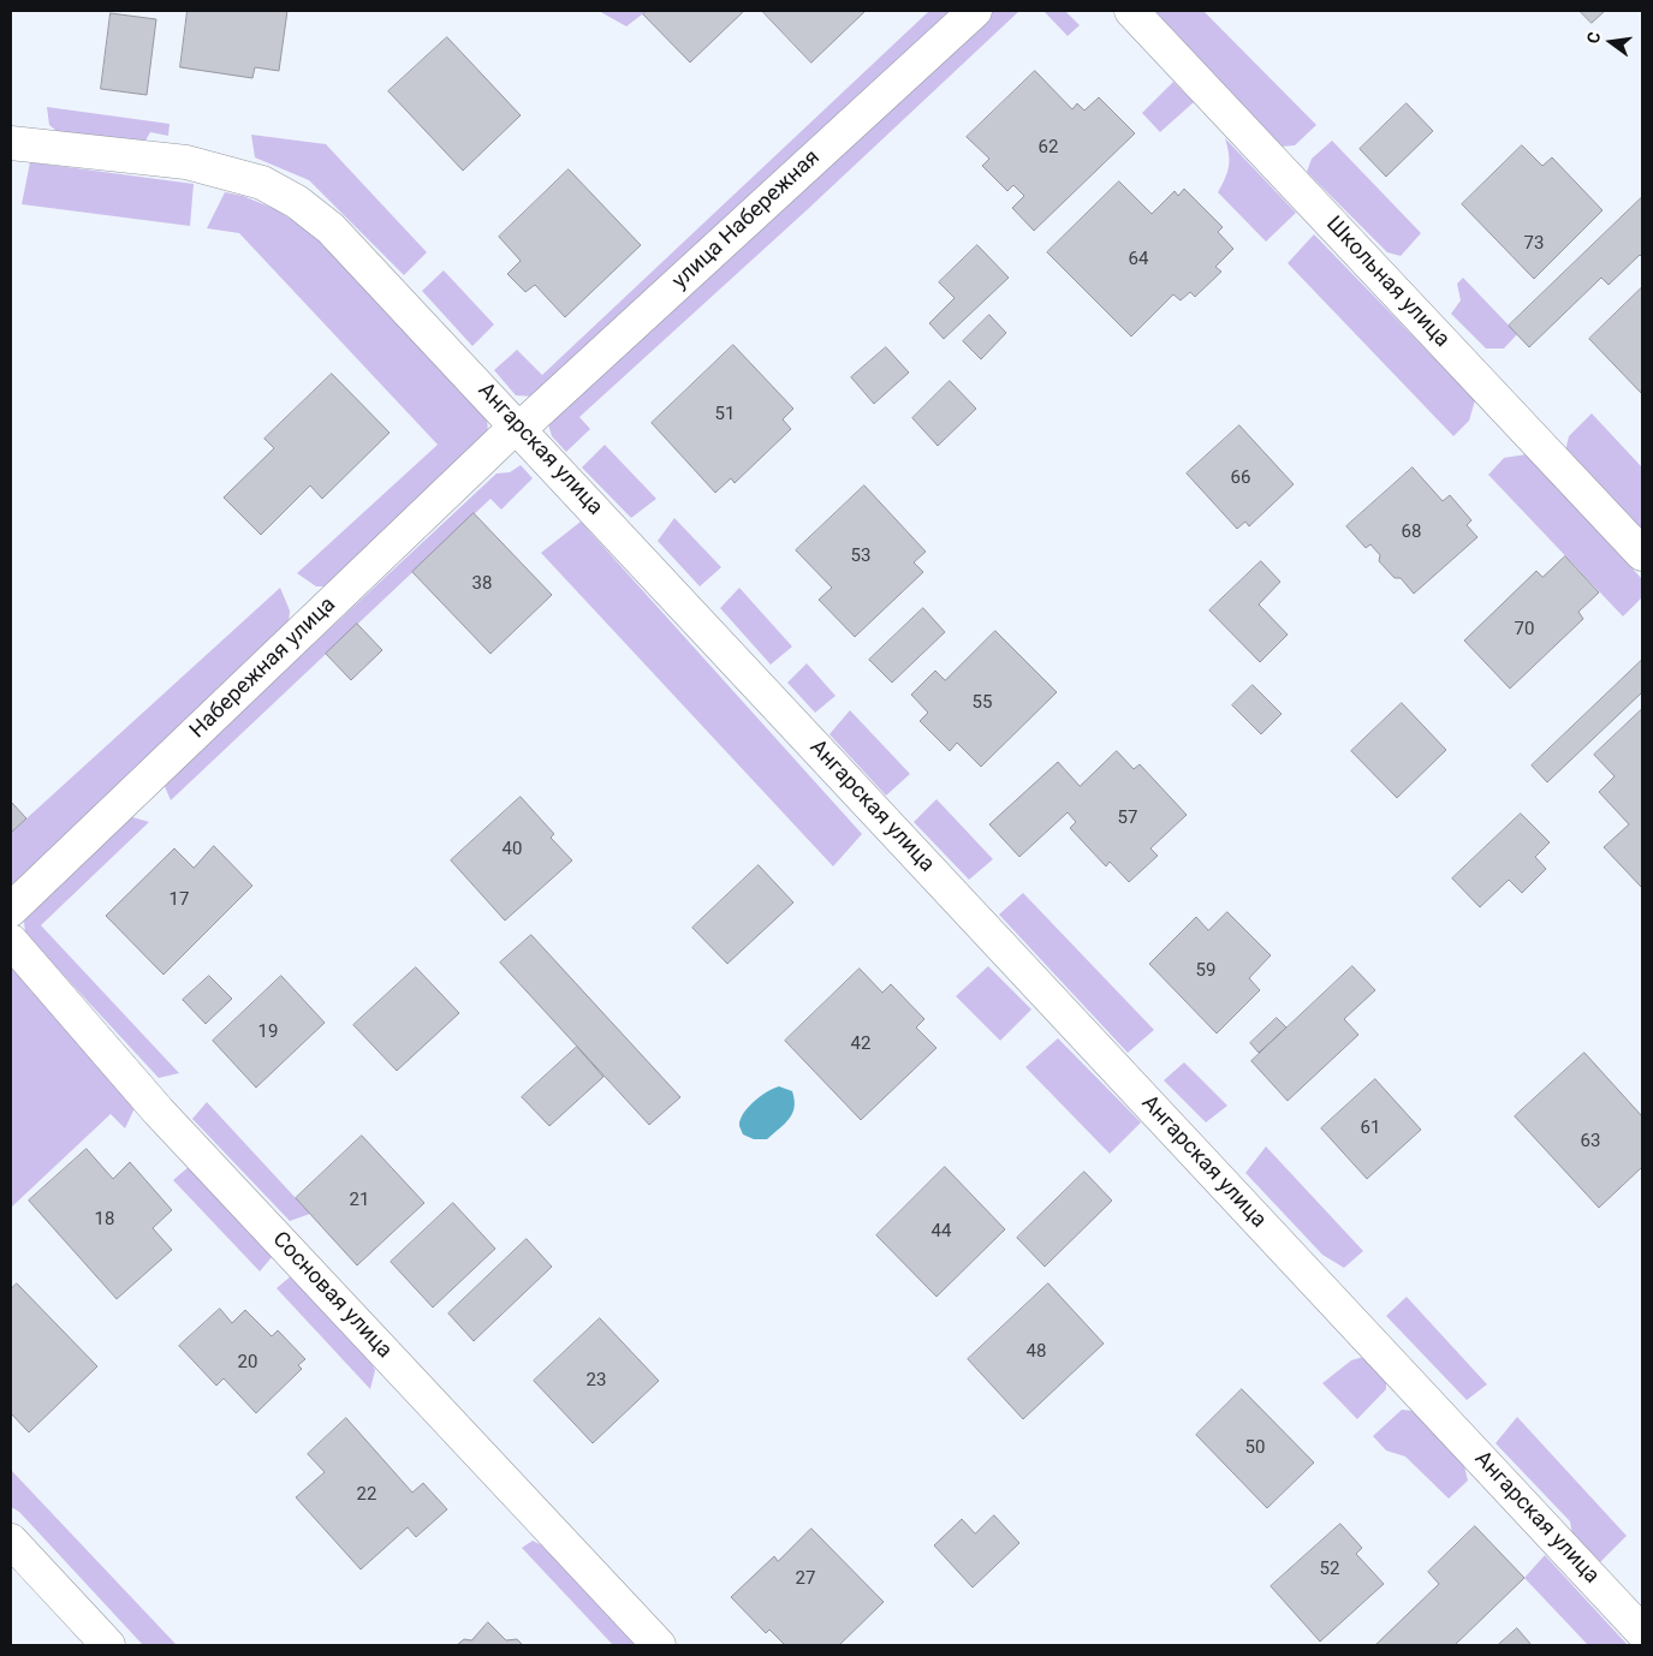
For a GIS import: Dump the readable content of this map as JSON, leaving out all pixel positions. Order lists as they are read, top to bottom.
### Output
{
  "streets": {
    "street": [
      "улица Набережная",
      "Школьная улица",
      "Ангарская улица",
      "Набережная улица",
      "Сосновая улица"
    ]
  },
  "crossings": [
    ["улица Набережная", "Ангарская улица"],
    ["улица Набережная", "Набережная улица"],
    ["Ангарская улица", "Набережная улица"]
  ],
  "house_numbers": [
    "62",
    "73",
    "64",
    "51",
    "66",
    "68",
    "53",
    "38",
    "70",
    "55",
    "57",
    "40",
    "17",
    "59",
    "19",
    "42",
    "61",
    "63",
    "21",
    "18",
    "44",
    "48",
    "20",
    "23",
    "50",
    "22",
    "52",
    "27"
  ],
  "north": "left"
}
